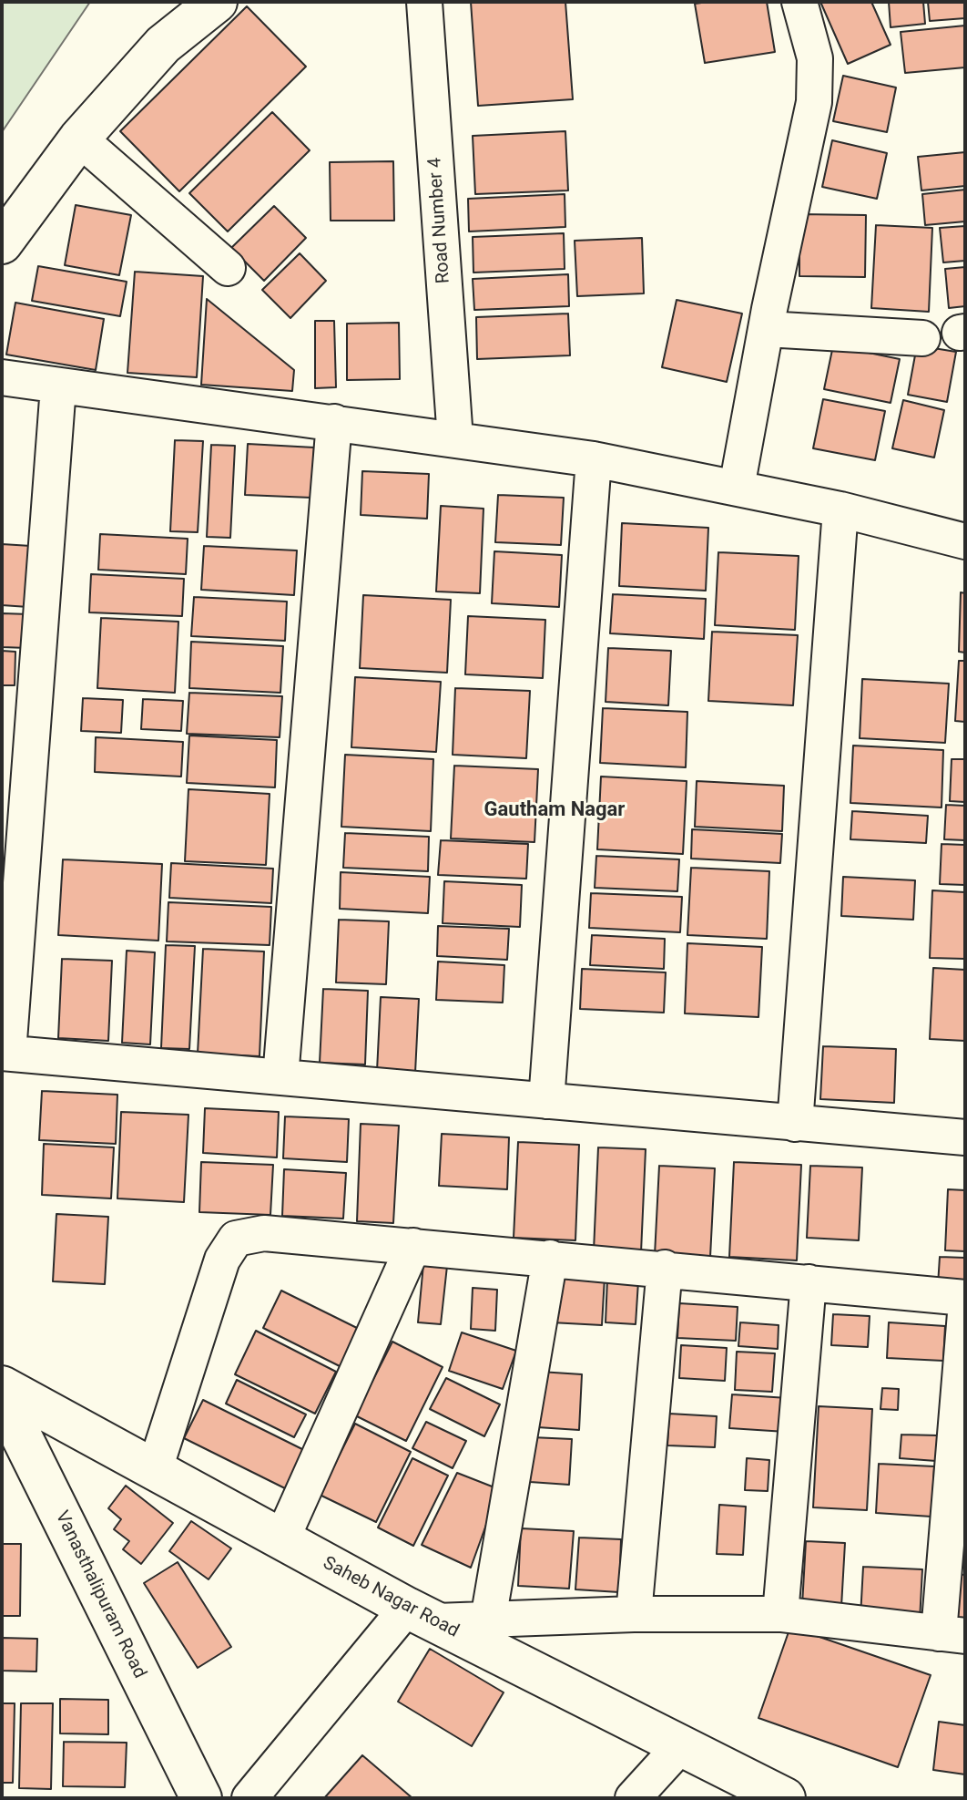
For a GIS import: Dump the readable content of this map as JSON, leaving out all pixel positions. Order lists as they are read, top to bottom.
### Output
{
  "streets": {
    "street": ["Road Number 4", "Vanasthalipuram Road", "Saheb Nagar Road"]
  },
  "crossings": [
    ["Vanasthalipuram Road", "Saheb Nagar Road"]
  ],
  "districts": ["Gautham Nagar"]
}
